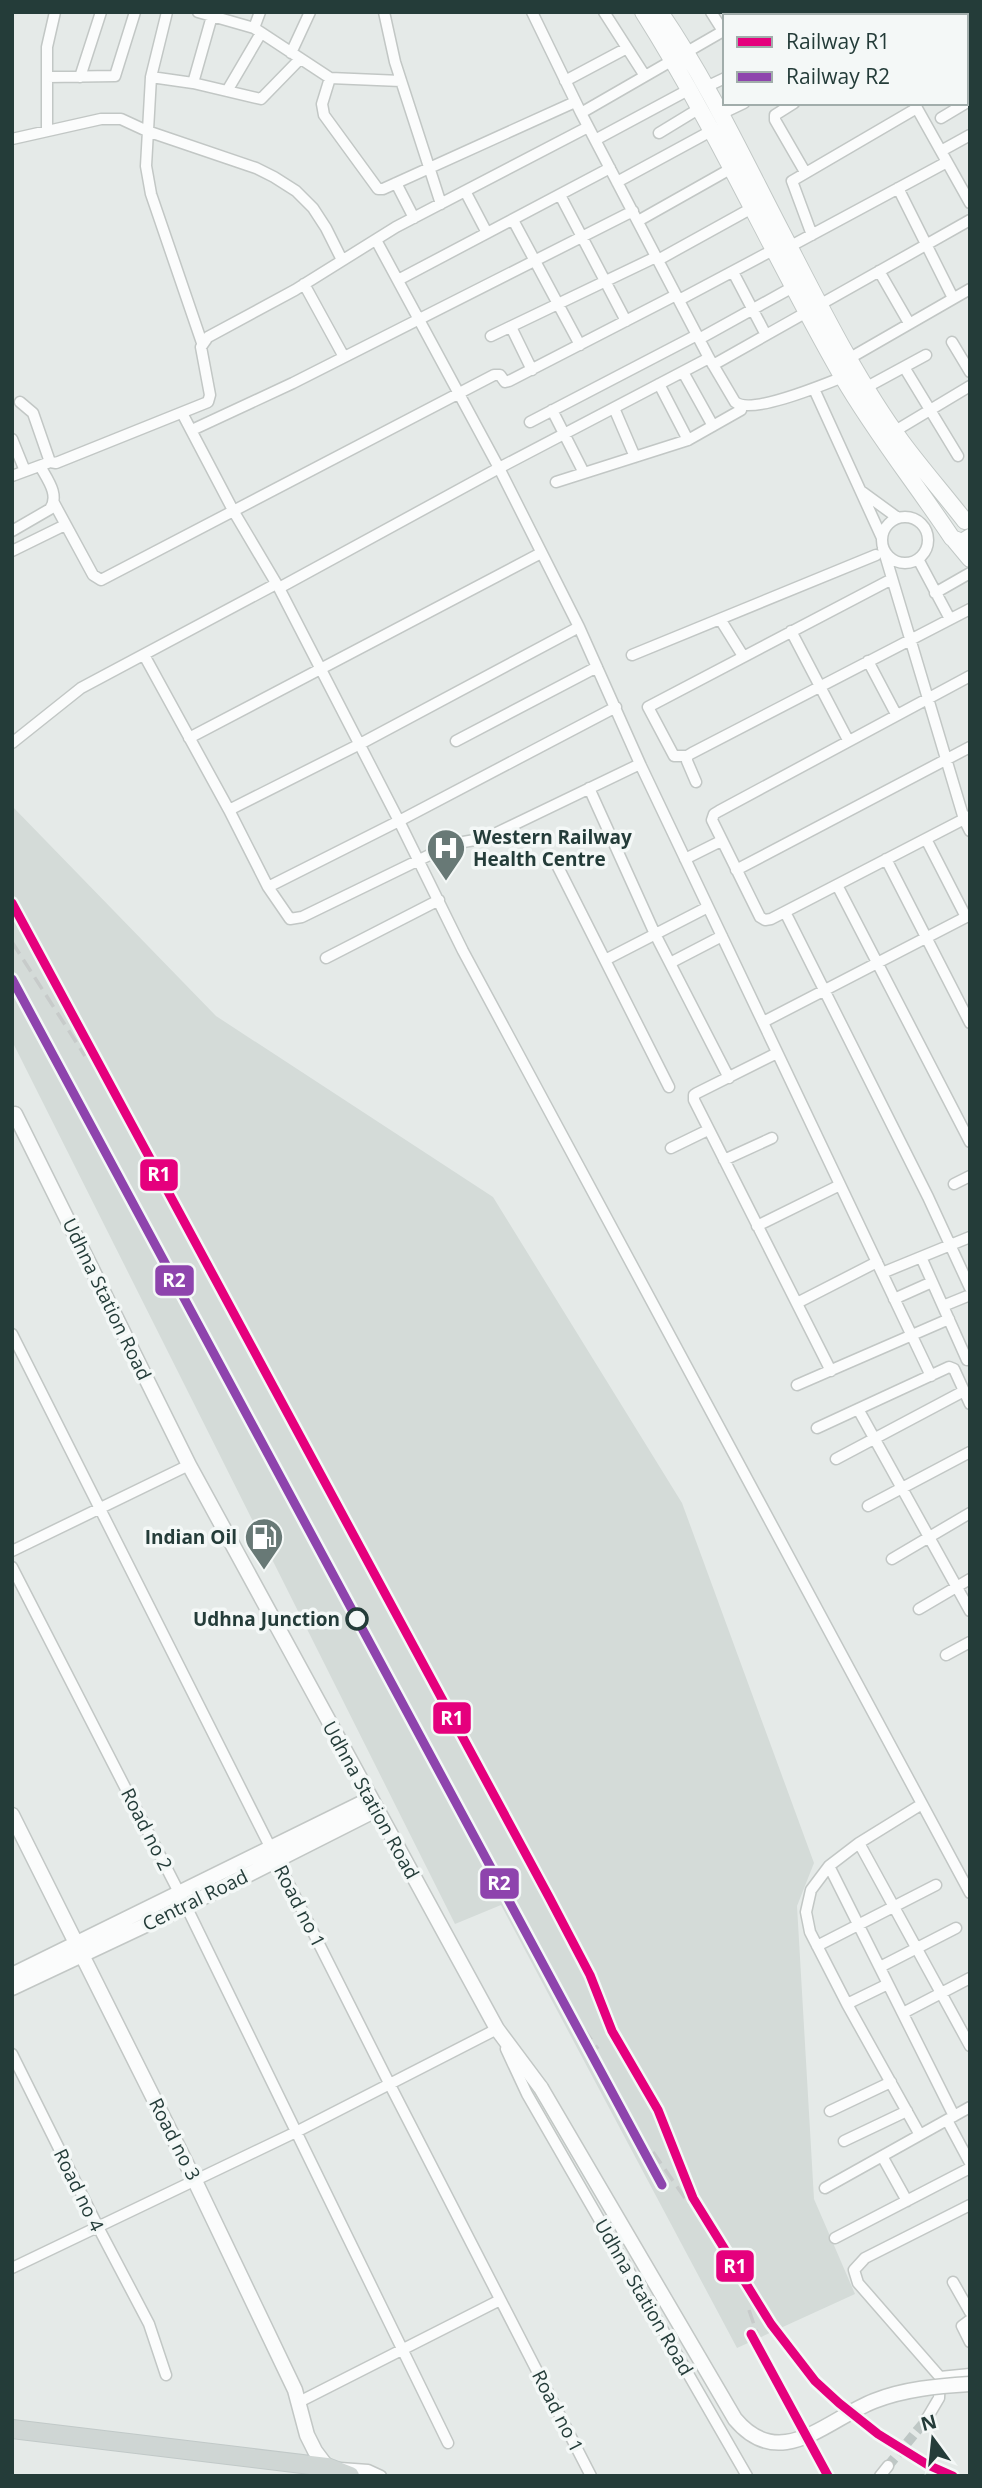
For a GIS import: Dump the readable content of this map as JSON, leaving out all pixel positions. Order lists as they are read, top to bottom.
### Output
{
  "streets": {
    "street": [
      "Udhna Station Road",
      "Road no 2",
      "Central Road",
      "Road no 1",
      "Road no 3",
      "Road no 4"
    ]
  },
  "crossings": [
    ["Udhna Station Road", "Central Road"],
    ["Road no 2", "Central Road"],
    ["Central Road", "Road no 1"],
    ["Central Road", "Road no 3"]
  ],
  "places": {
    "hospital": ["Western Railway Health Centre"],
    "fuel station": ["Indian Oil"],
    "other": ["Udhna Junction"]
  },
  "lines": ["rail line R1", "rail line R2"],
  "legend": ["Railway R1", "Railway R2"],
  "north": "top"
}
